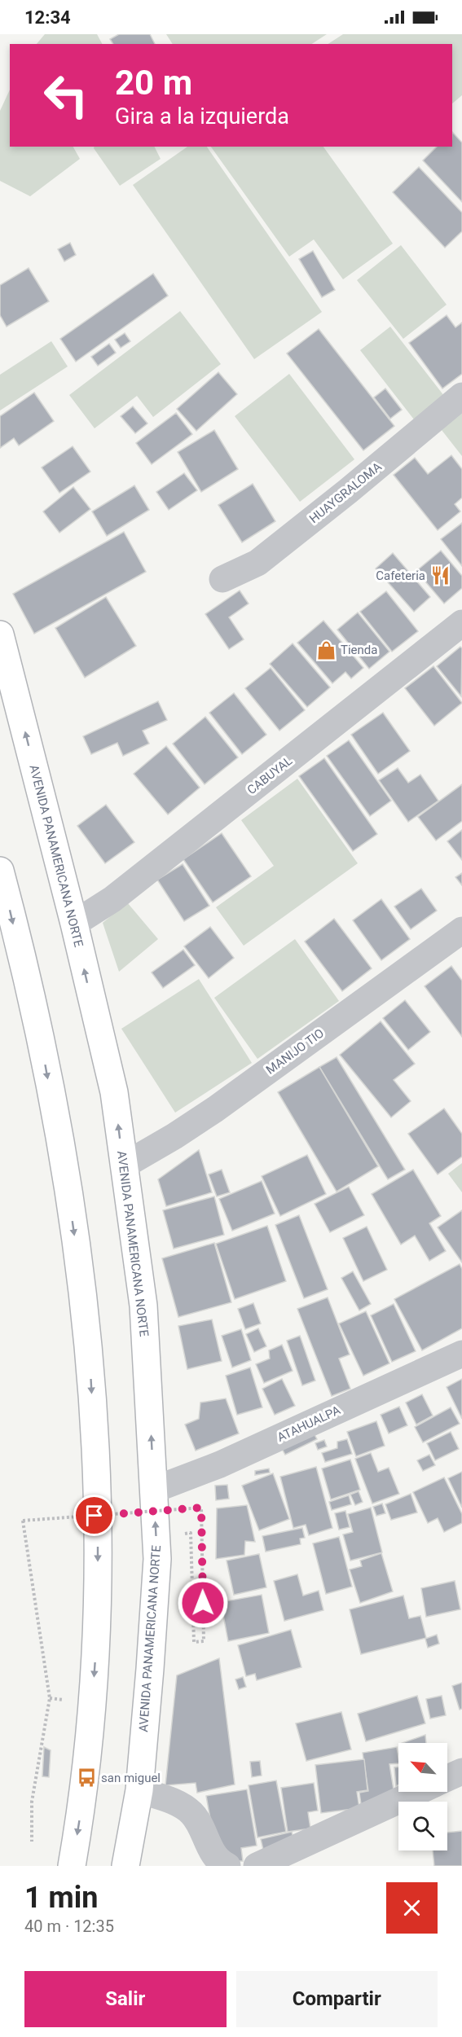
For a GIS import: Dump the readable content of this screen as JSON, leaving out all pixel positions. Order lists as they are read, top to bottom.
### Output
{
  "streets": {
    "highway": ["AVENIDA PANAMERICANA NORTE"],
    "street": [
      "HUAYGRALOMA",
      "CABUYAL",
      "MANIJO TIO",
      "ATAHUALPA"
    ]
  },
  "crossings": [
    ["CABUYAL", "AVENIDA PANAMERICANA NORTE"],
    ["AVENIDA PANAMERICANA NORTE", "MANIJO TIO"],
    ["AVENIDA PANAMERICANA NORTE", "ATAHUALPA"]
  ],
  "places": {
    "restaurant": ["Cafeteria"],
    "shop": ["Tienda"],
    "bus stop": ["san miguel"]
  },
  "north": "top left",
  "page": {
    "status": "12:34",
    "turn": ["20 m", "Gira a la izquierda"],
    "heading": ["1 min", "40 m · 12:35"],
    "buttons": ["Salir", "Compartir"]
  }
}
